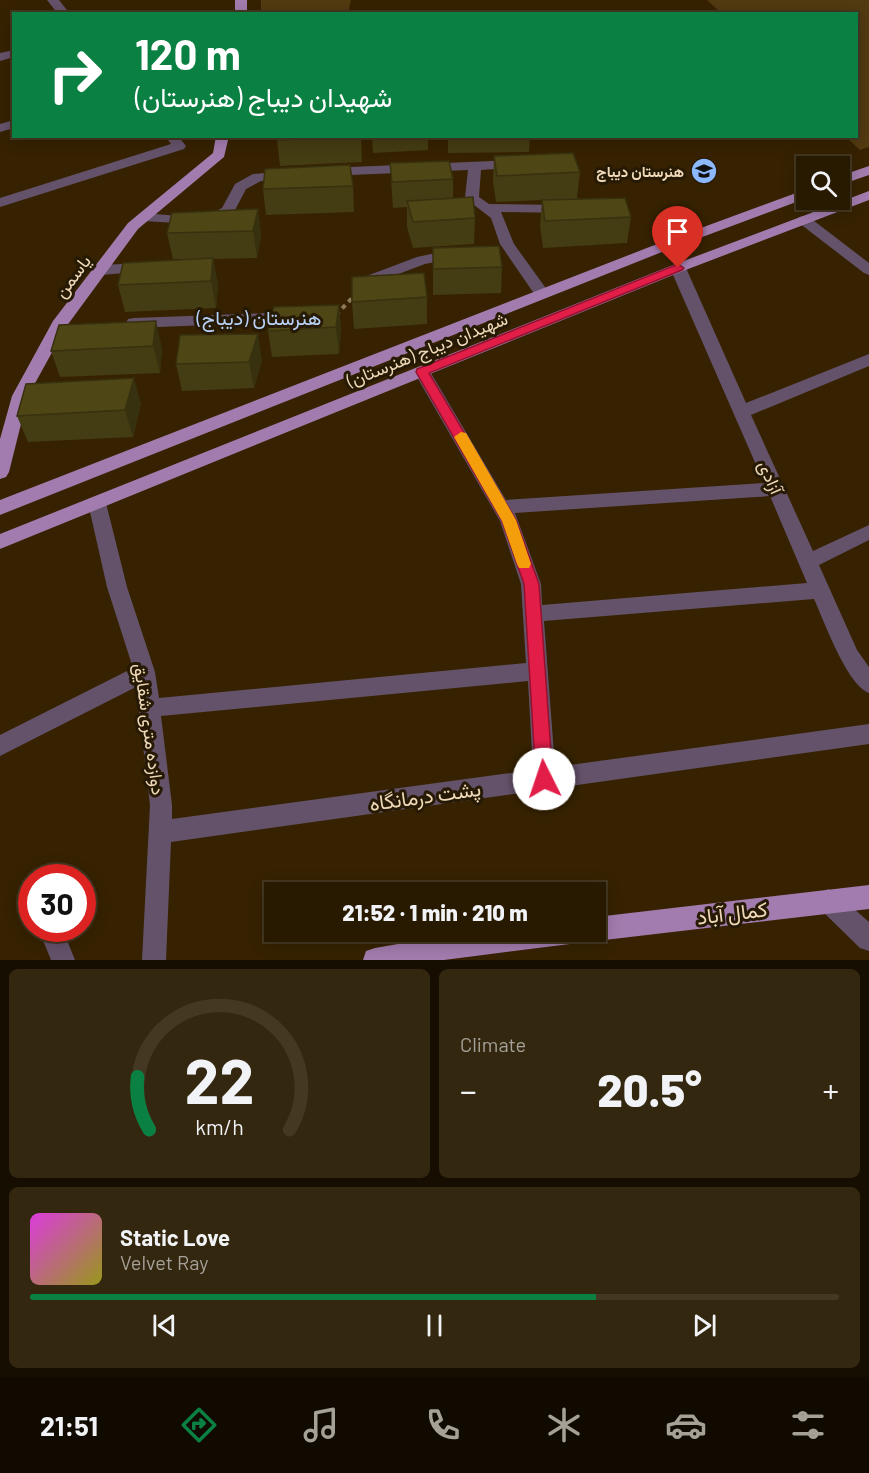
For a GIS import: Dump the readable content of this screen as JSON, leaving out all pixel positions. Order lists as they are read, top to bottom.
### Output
{
  "streets": {
    "main road": ["یاسمن", "شهیدان دیباج (هنرستان)", "کمال آباد"],
    "street": ["آزادی", "دوازده متری شقایق", "پشت درمانگاه"]
  },
  "crossings": [
    ["شهیدان دیباج (هنرستان)", "آزادی"],
    ["شهیدان دیباج (هنرستان)", "دوازده متری شقایق"],
    ["دوازده متری شقایق", "پشت درمانگاه"]
  ],
  "districts": ["(هنرستان (دیباج"],
  "places": {
    "school or university": ["هنرستان دیباج"]
  },
  "page": {
    "turn": ["120 m", "شهیدان دیباج (هنرستان)"],
    "limit": "30",
    "trip": "21:52 · 1 min · 210 m",
    "tile": "Climate",
    "heat": ["−", "20.5°", "+"],
    "song": ["Static Love", "Velvet Ray"],
    "tabs": "21:51",
    "gauge": ["22", "km/h"]
  }
}
